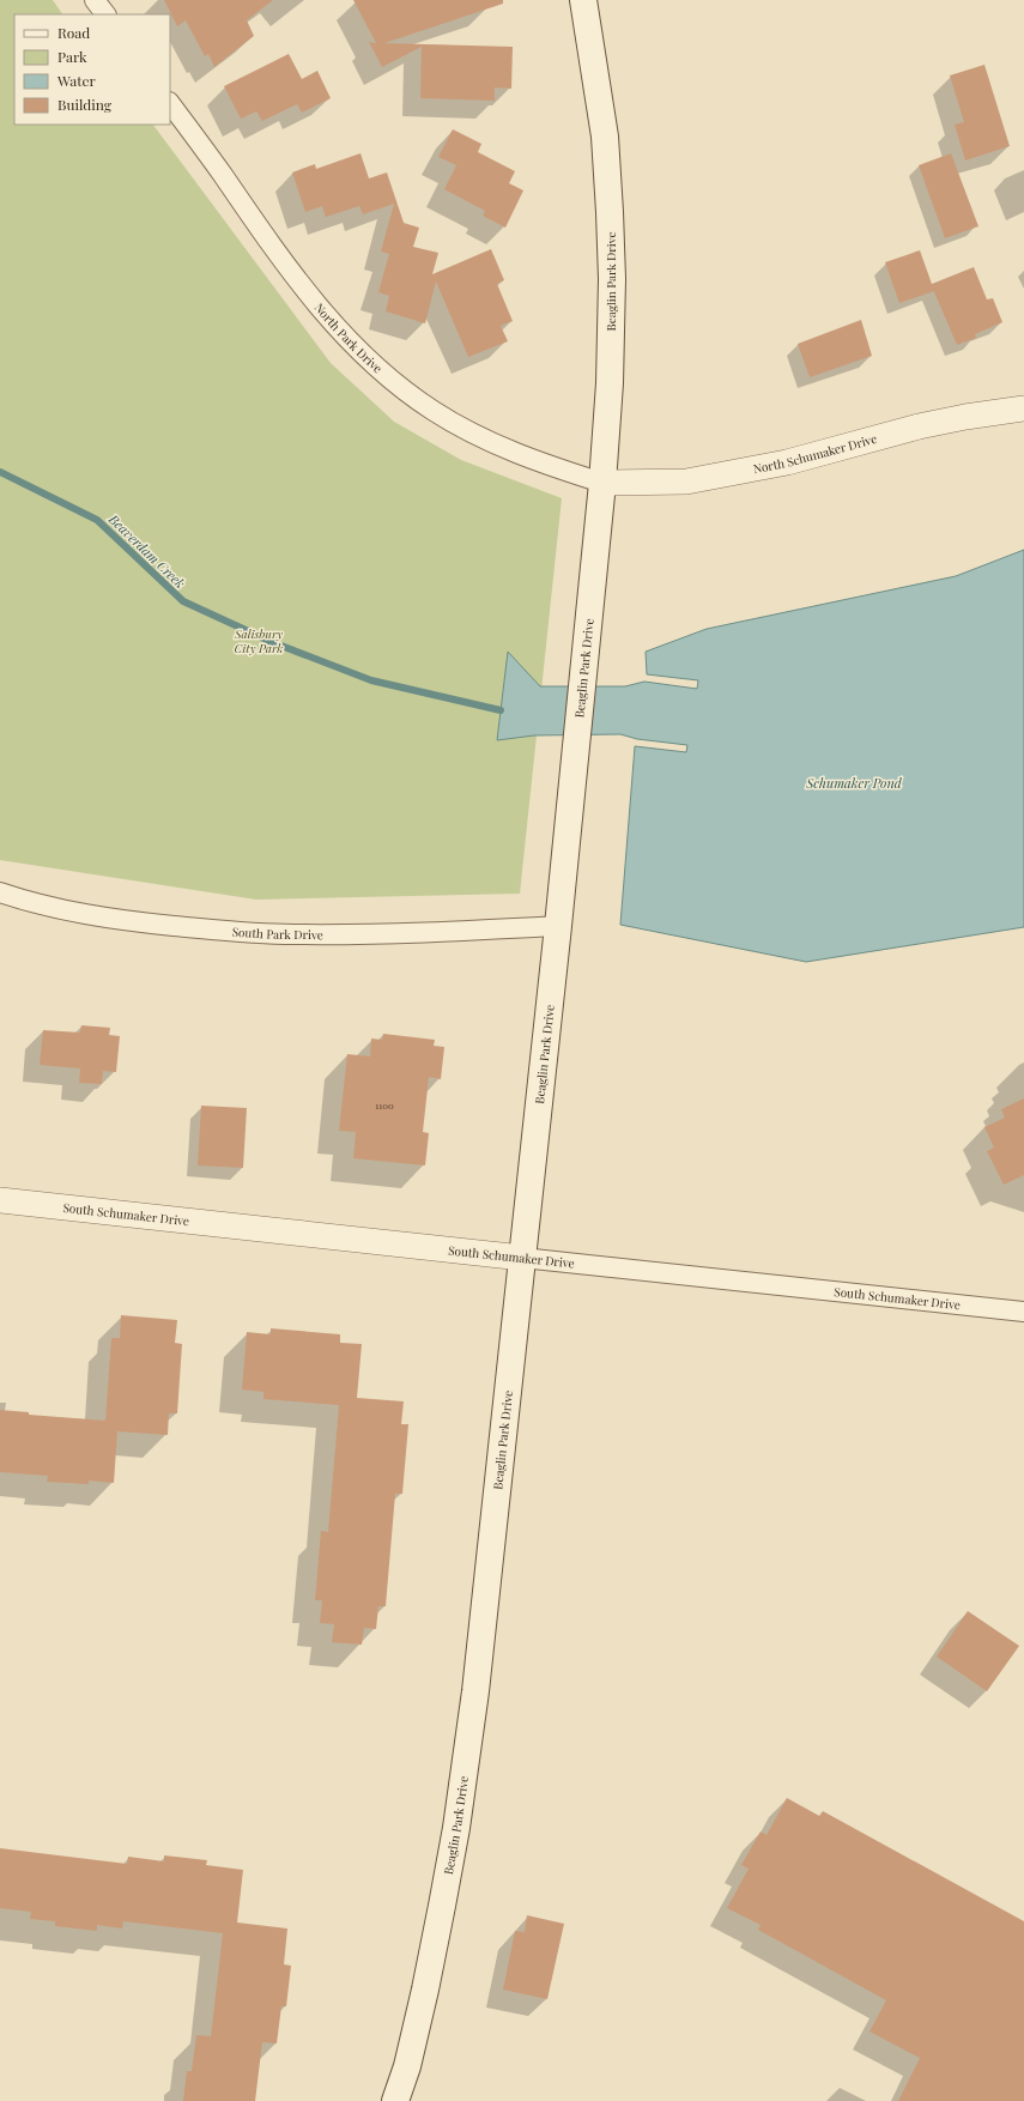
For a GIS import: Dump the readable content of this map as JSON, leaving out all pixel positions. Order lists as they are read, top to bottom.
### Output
{
  "streets": {
    "main road": ["Beaglin Park Drive"],
    "street": [
      "North Park Drive",
      "North Schumaker Drive",
      "South Park Drive",
      "South Schumaker Drive"
    ]
  },
  "crossings": [
    ["Beaglin Park Drive", "North Park Drive"],
    ["Beaglin Park Drive", "North Schumaker Drive"],
    ["Beaglin Park Drive", "South Park Drive"],
    ["Beaglin Park Drive", "South Schumaker Drive"],
    ["North Park Drive", "North Schumaker Drive"]
  ],
  "water": ["Beaverdam Creek", "Schumaker Pond"],
  "parks": ["Salisbury City Park"],
  "house_numbers": ["1100"],
  "legend": [
    "Road",
    "Park",
    "Water",
    "Building"
  ]
}
